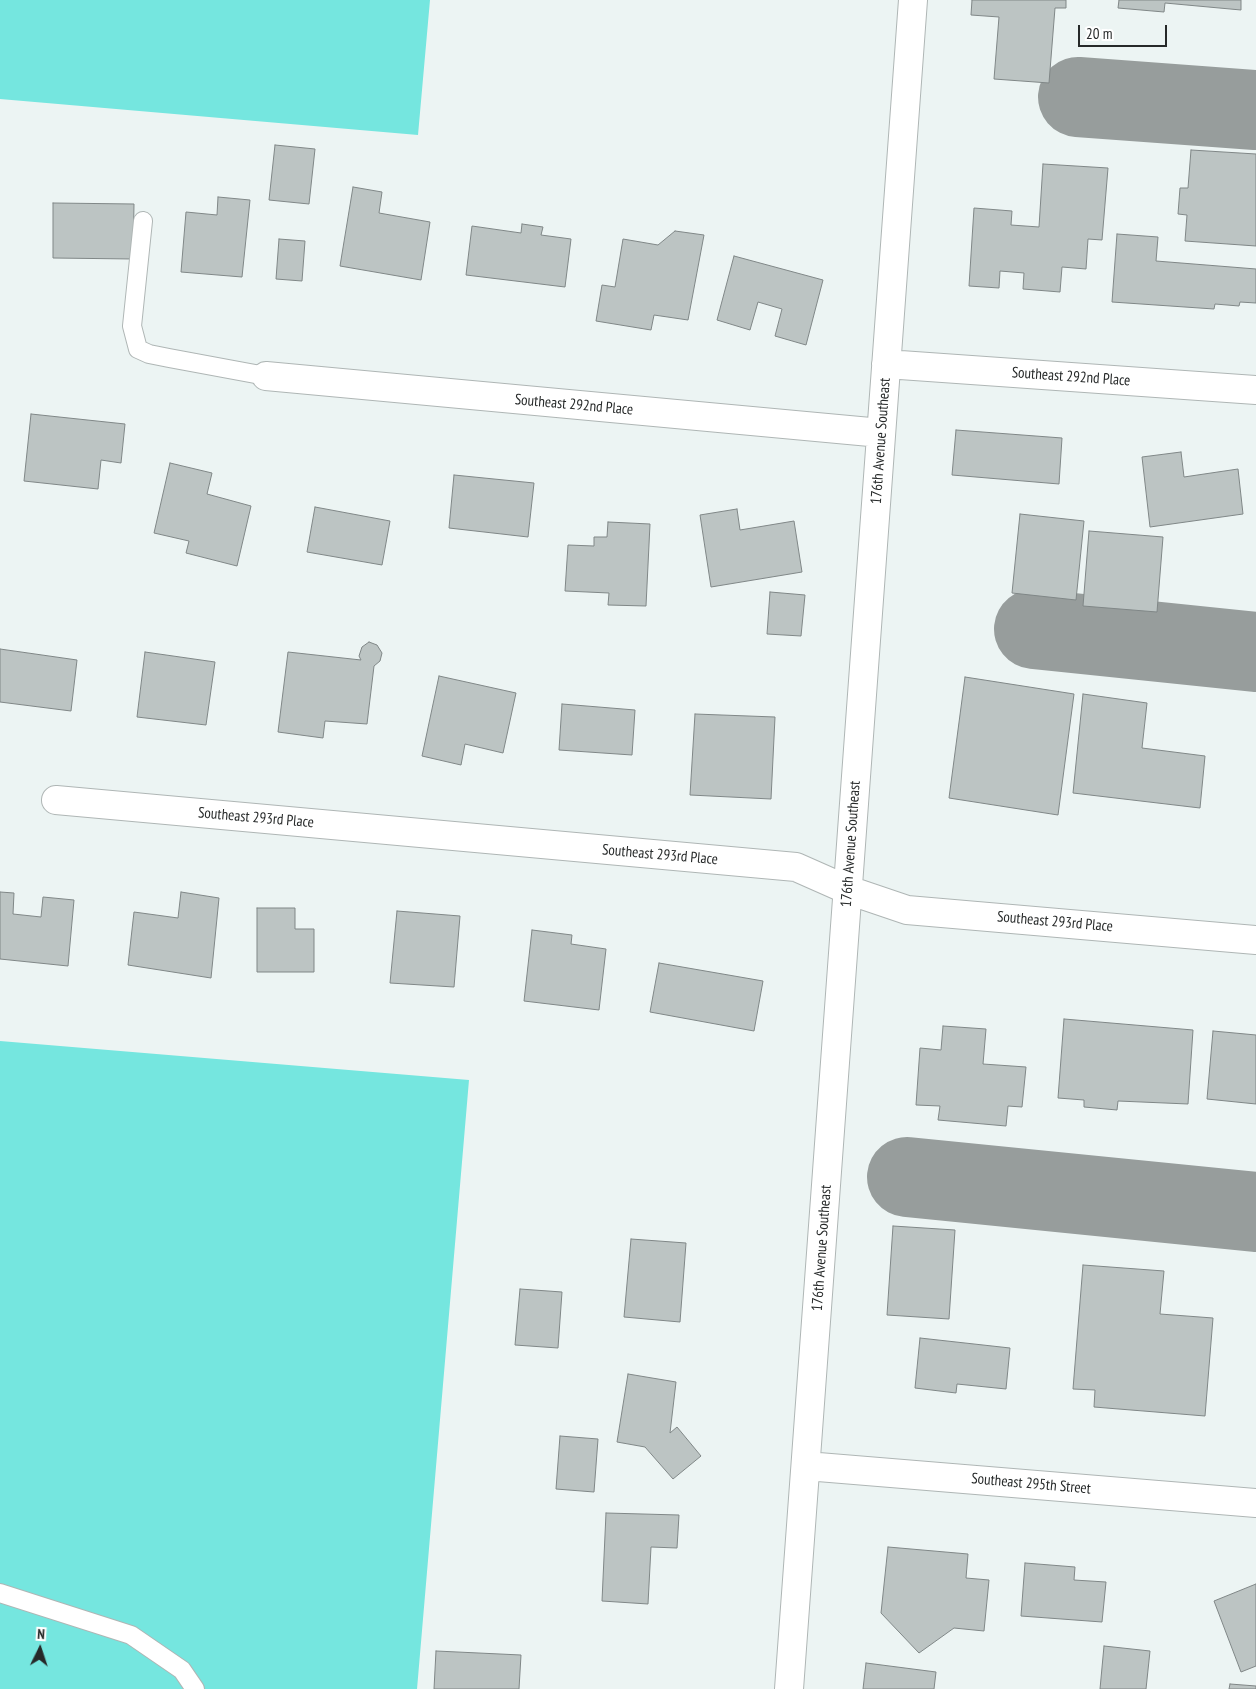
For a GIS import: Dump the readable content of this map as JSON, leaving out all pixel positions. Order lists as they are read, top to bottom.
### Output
{
  "streets": {
    "street": [
      "Southeast 292nd Place",
      "176th Avenue Southeast",
      "Southeast 293rd Place",
      "Southeast 295th Street"
    ]
  },
  "crossings": [
    ["Southeast 292nd Place", "176th Avenue Southeast"],
    ["176th Avenue Southeast", "Southeast 293rd Place"],
    ["176th Avenue Southeast", "Southeast 295th Street"]
  ],
  "scale_bar": "20 m",
  "north": "top"
}
